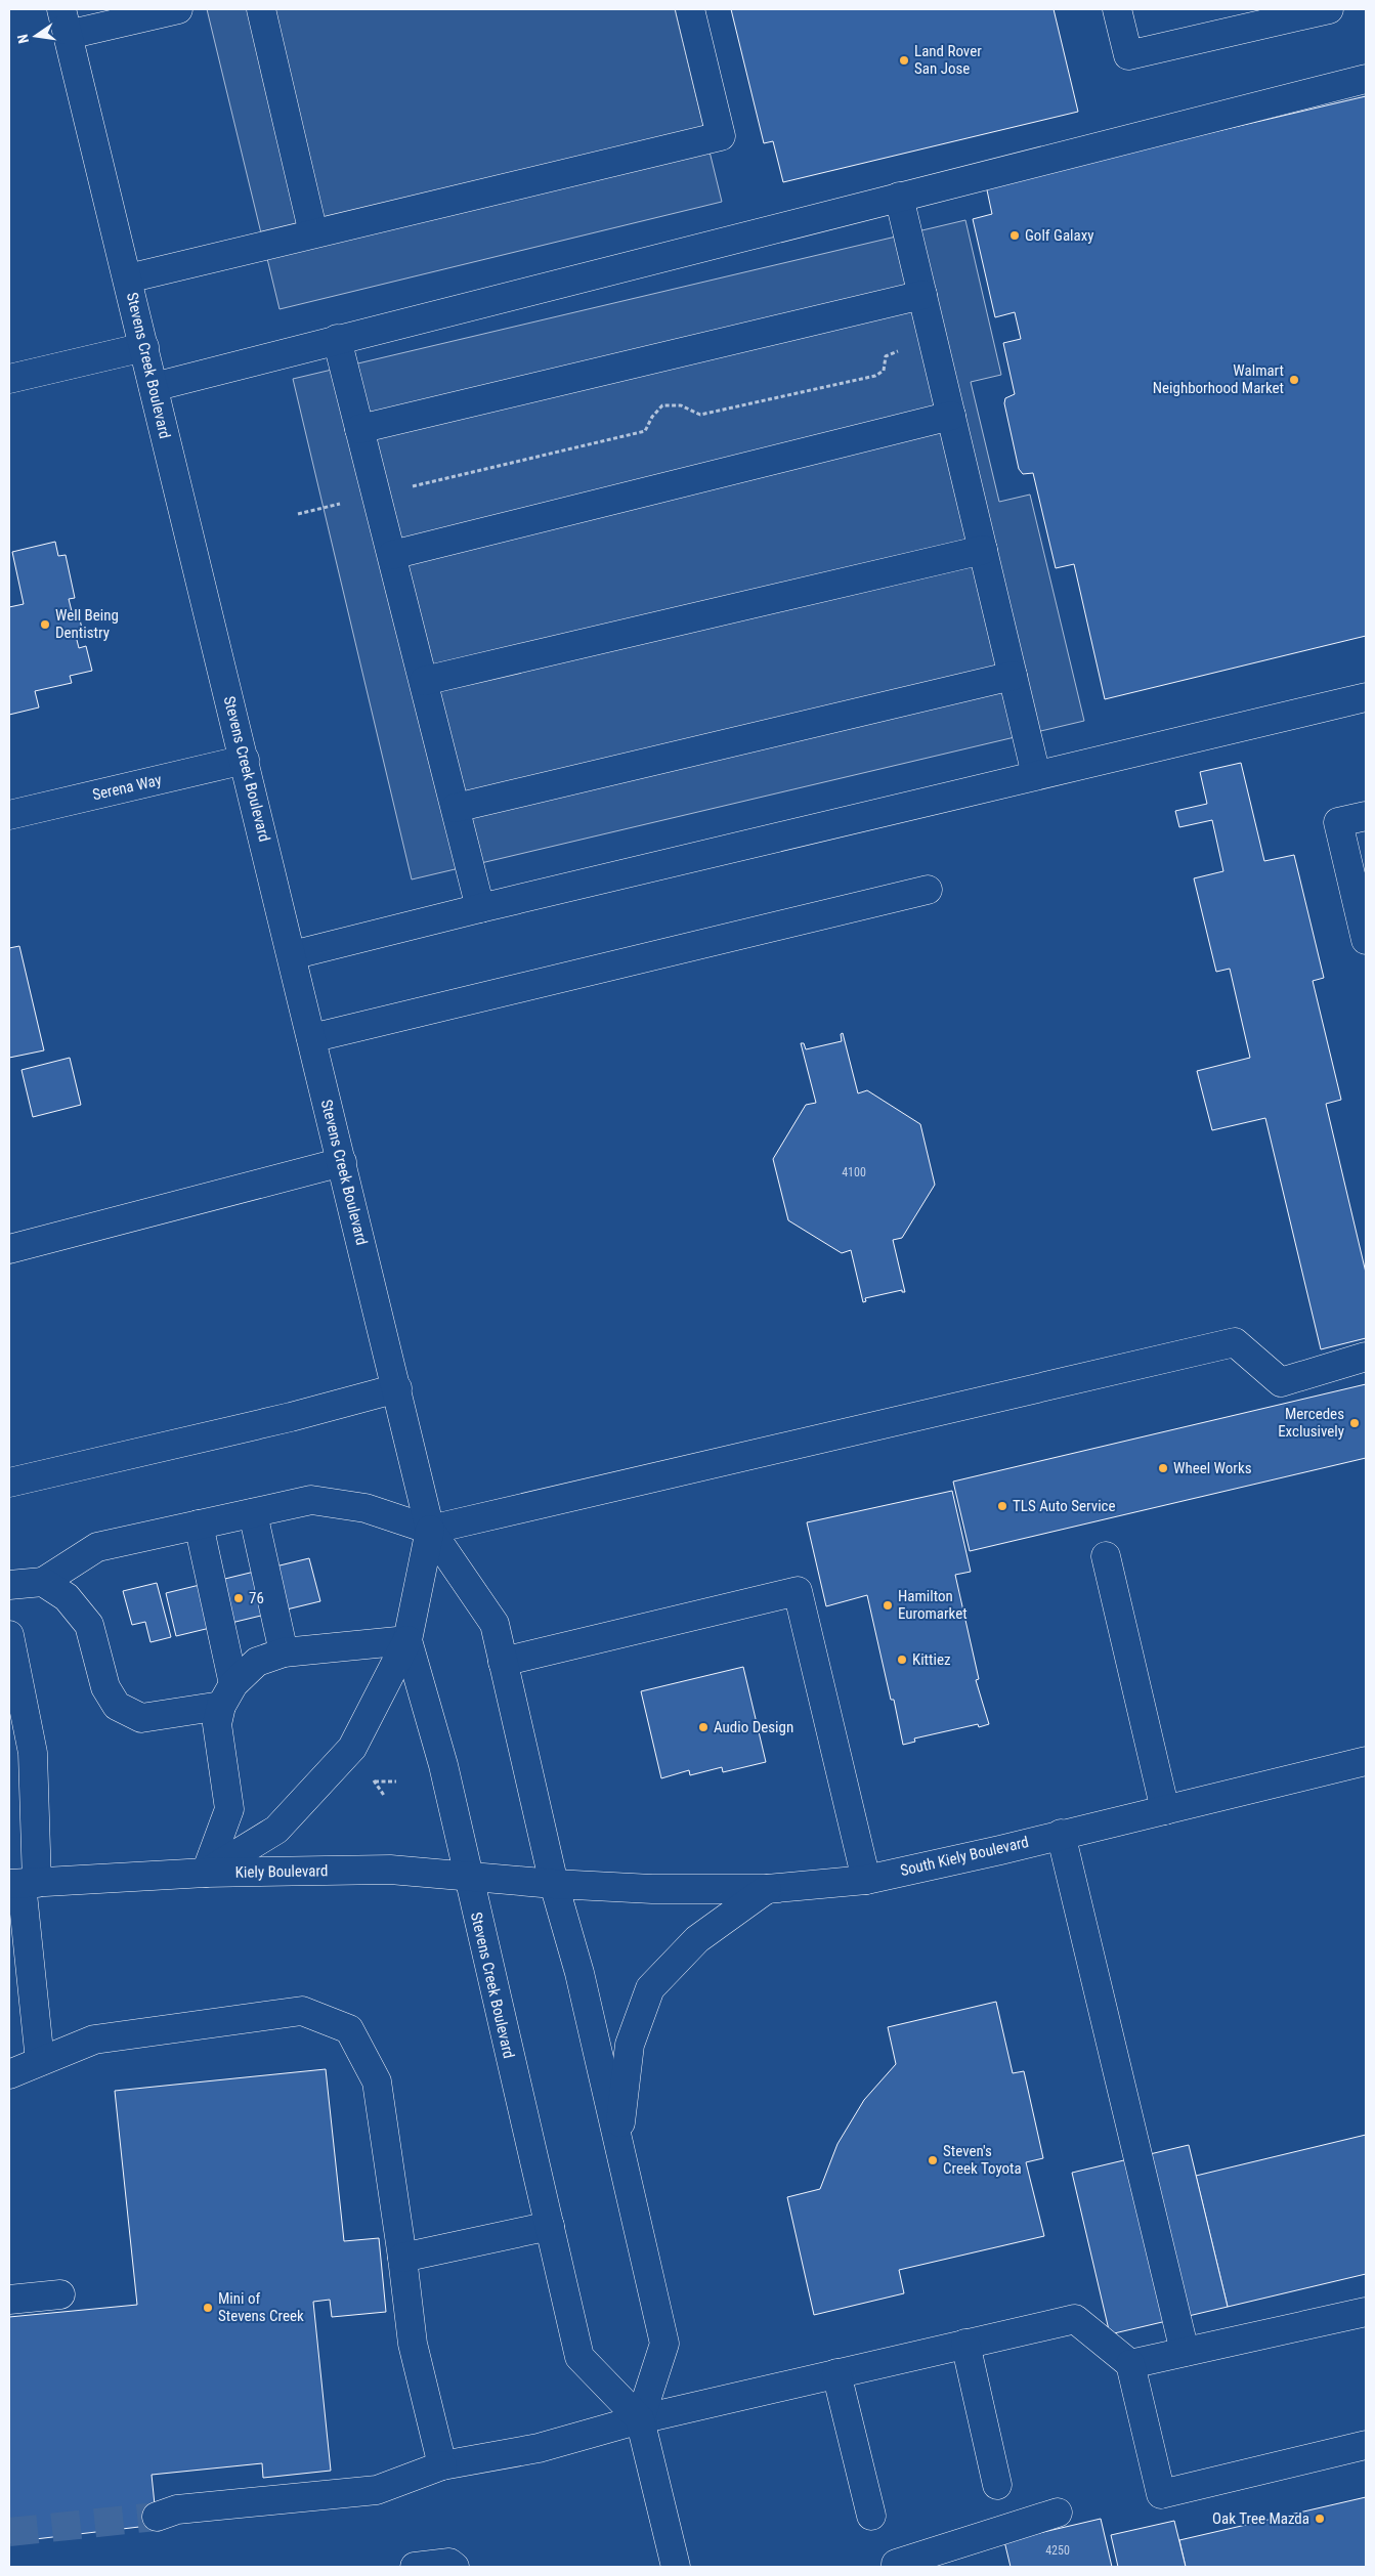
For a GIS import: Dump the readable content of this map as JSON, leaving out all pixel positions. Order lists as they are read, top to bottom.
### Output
{
  "streets": {
    "main road": [
      "Stevens Creek Boulevard",
      "Serena Way",
      "South Kiely Boulevard",
      "Kiely Boulevard"
    ]
  },
  "crossings": [
    ["Stevens Creek Boulevard", "Serena Way"],
    ["Stevens Creek Boulevard", "South Kiely Boulevard"],
    ["Stevens Creek Boulevard", "Kiely Boulevard"],
    ["South Kiely Boulevard", "Kiely Boulevard"]
  ],
  "places": [
    "Land Rover San Jose",
    "Golf Galaxy",
    "Walmart Neighborhood Market",
    "Well Being Dentistry",
    "Mercedes Exclusively",
    "Wheel Works",
    "TLS Auto Service",
    "76",
    "Hamilton Euromarket",
    "Kittiez",
    "Audio Design",
    "Steven's Creek Toyota",
    "Mini of Stevens Creek",
    "Oak Tree Mazda"
  ],
  "house_numbers": ["4100", "4250"],
  "north": "left"
}
